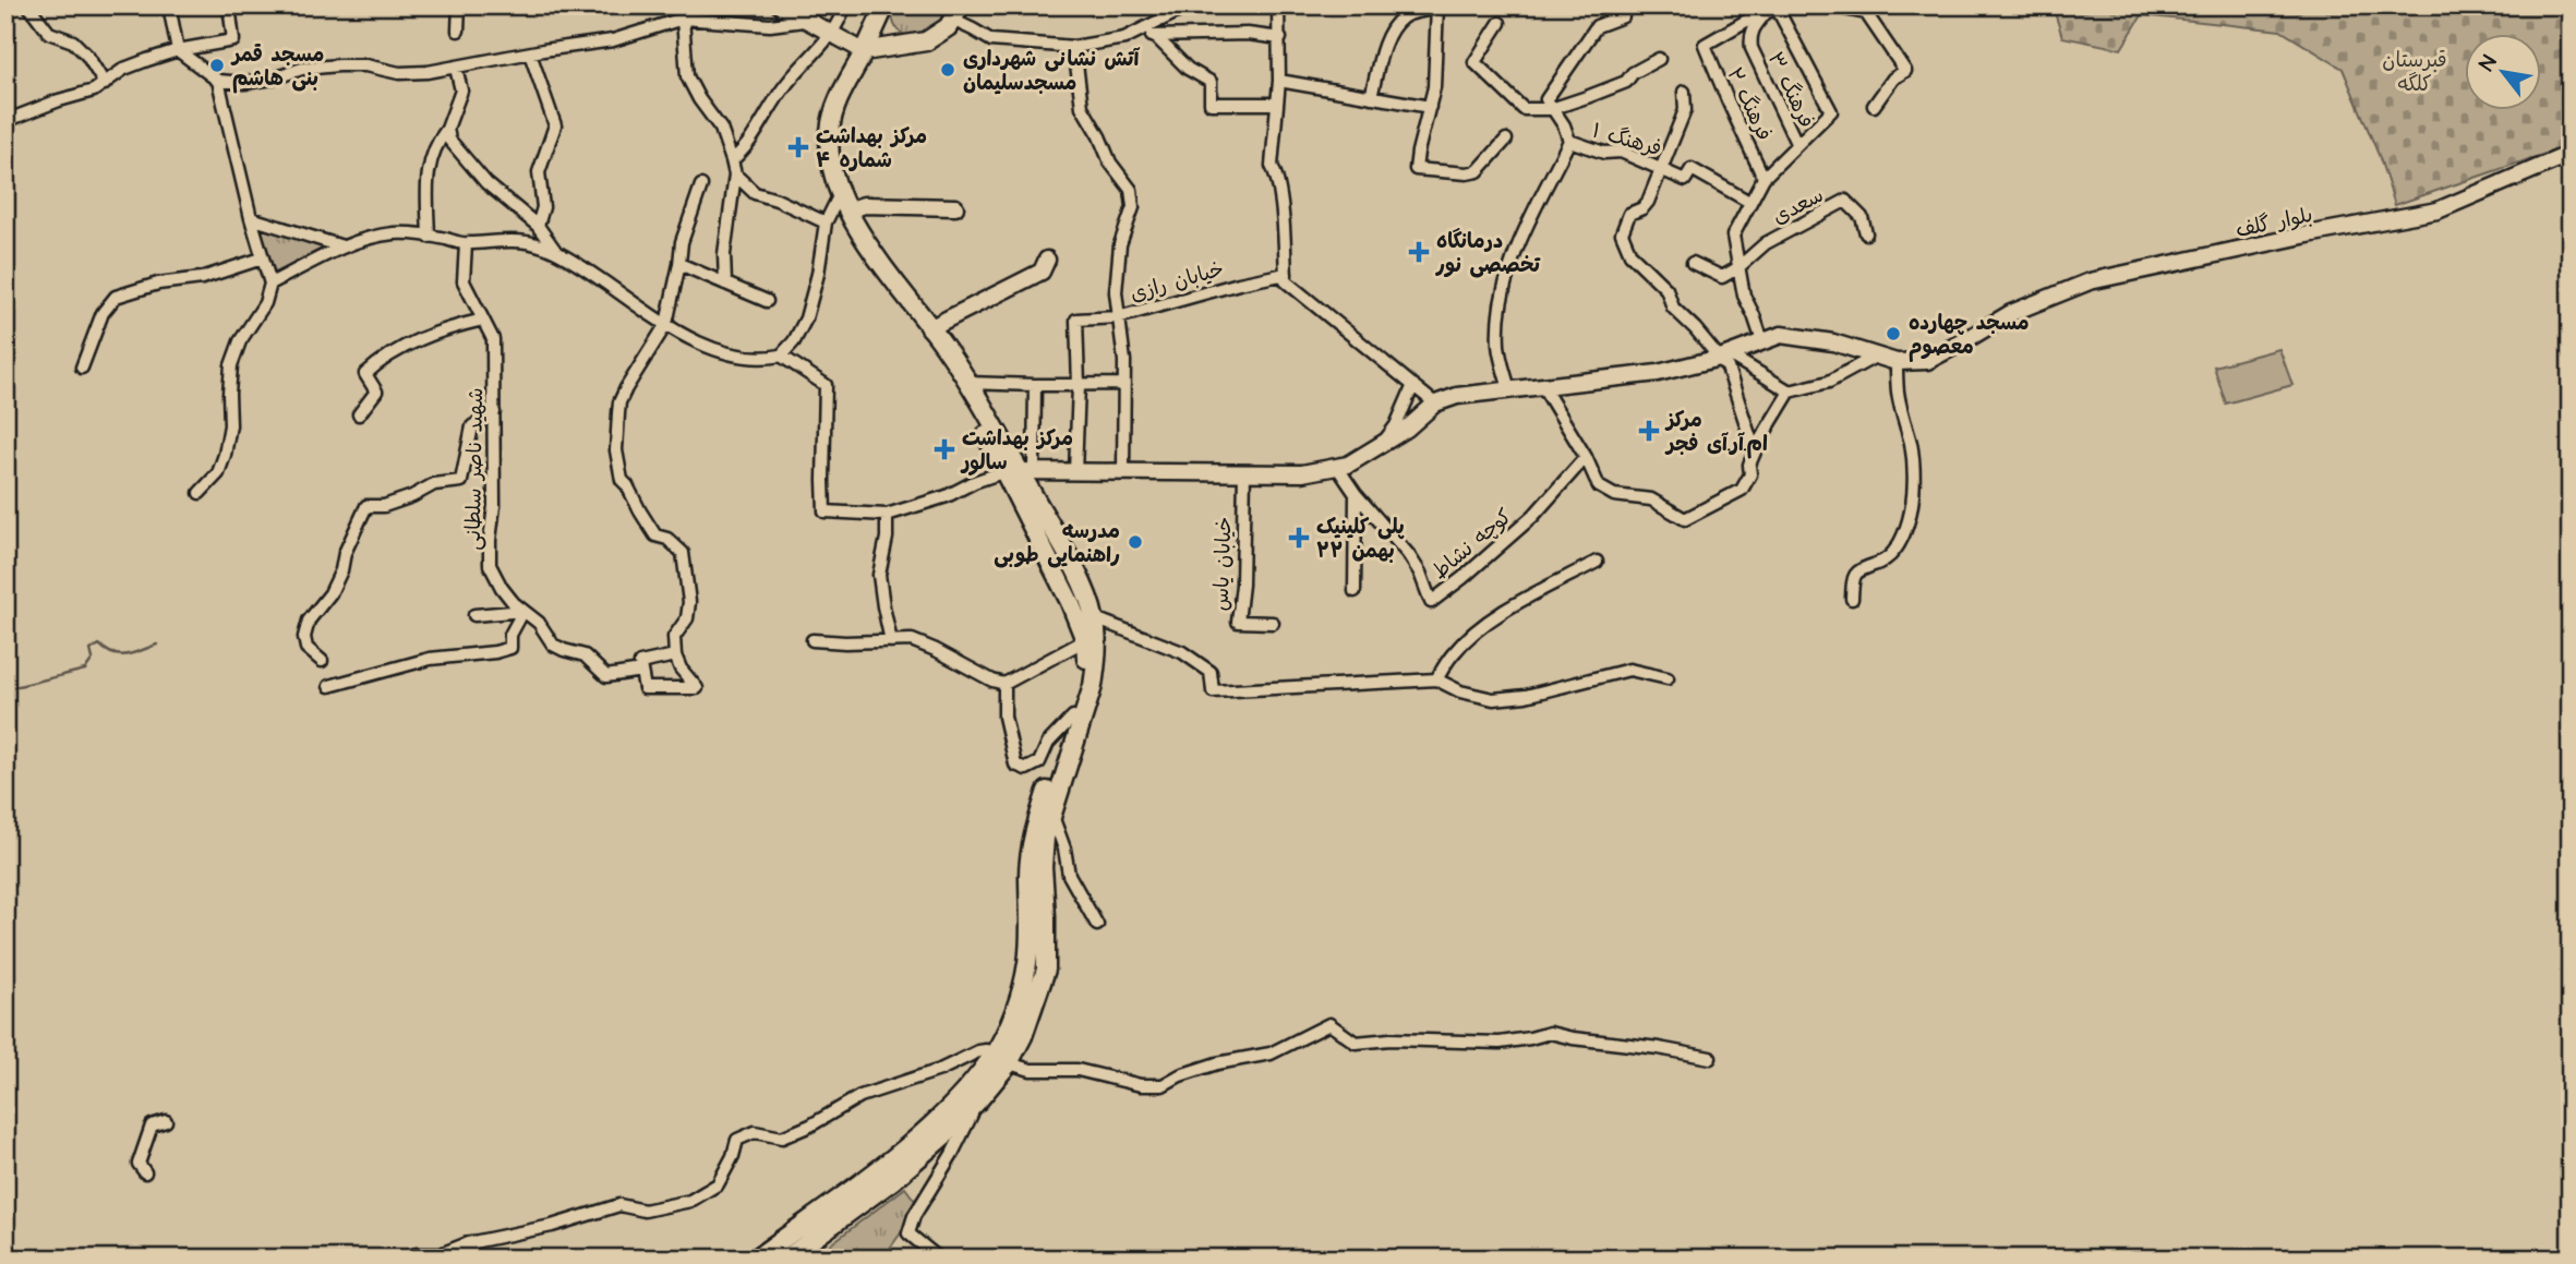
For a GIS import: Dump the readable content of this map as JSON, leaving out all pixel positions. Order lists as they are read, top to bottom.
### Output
{
  "streets": {
    "street": [
      "فرهنگ ۳",
      "فرهنگ ۲",
      "فرهنگ ۱",
      "سعدی",
      "بلوار گلف",
      "خیابان رازی",
      "شهید ناصر سلطانی",
      "کوچه نشاط",
      "خیابان یاس"
    ]
  },
  "crossings": [
    ["فرهنگ ۳", "فرهنگ ۲"]
  ],
  "parks": ["قبرستان کلگه"],
  "places": {
    "other": [
      "مسجد قمر بنی هاشم",
      "آتش نشانی شهرداری مسجدسلیمان",
      "مسجد چهارده معصوم",
      "مدرسه راهنمایی طوبی"
    ],
    "health": [
      "مرکز بهداشت شماره ۴",
      "درمانگاه تخصصی نور",
      "مرکز ام.آر.آی فجر",
      "مرکز بهداشت سالور",
      "پلی کلینیک ۲۲ بهمن"
    ]
  },
  "north": "top left"
}
